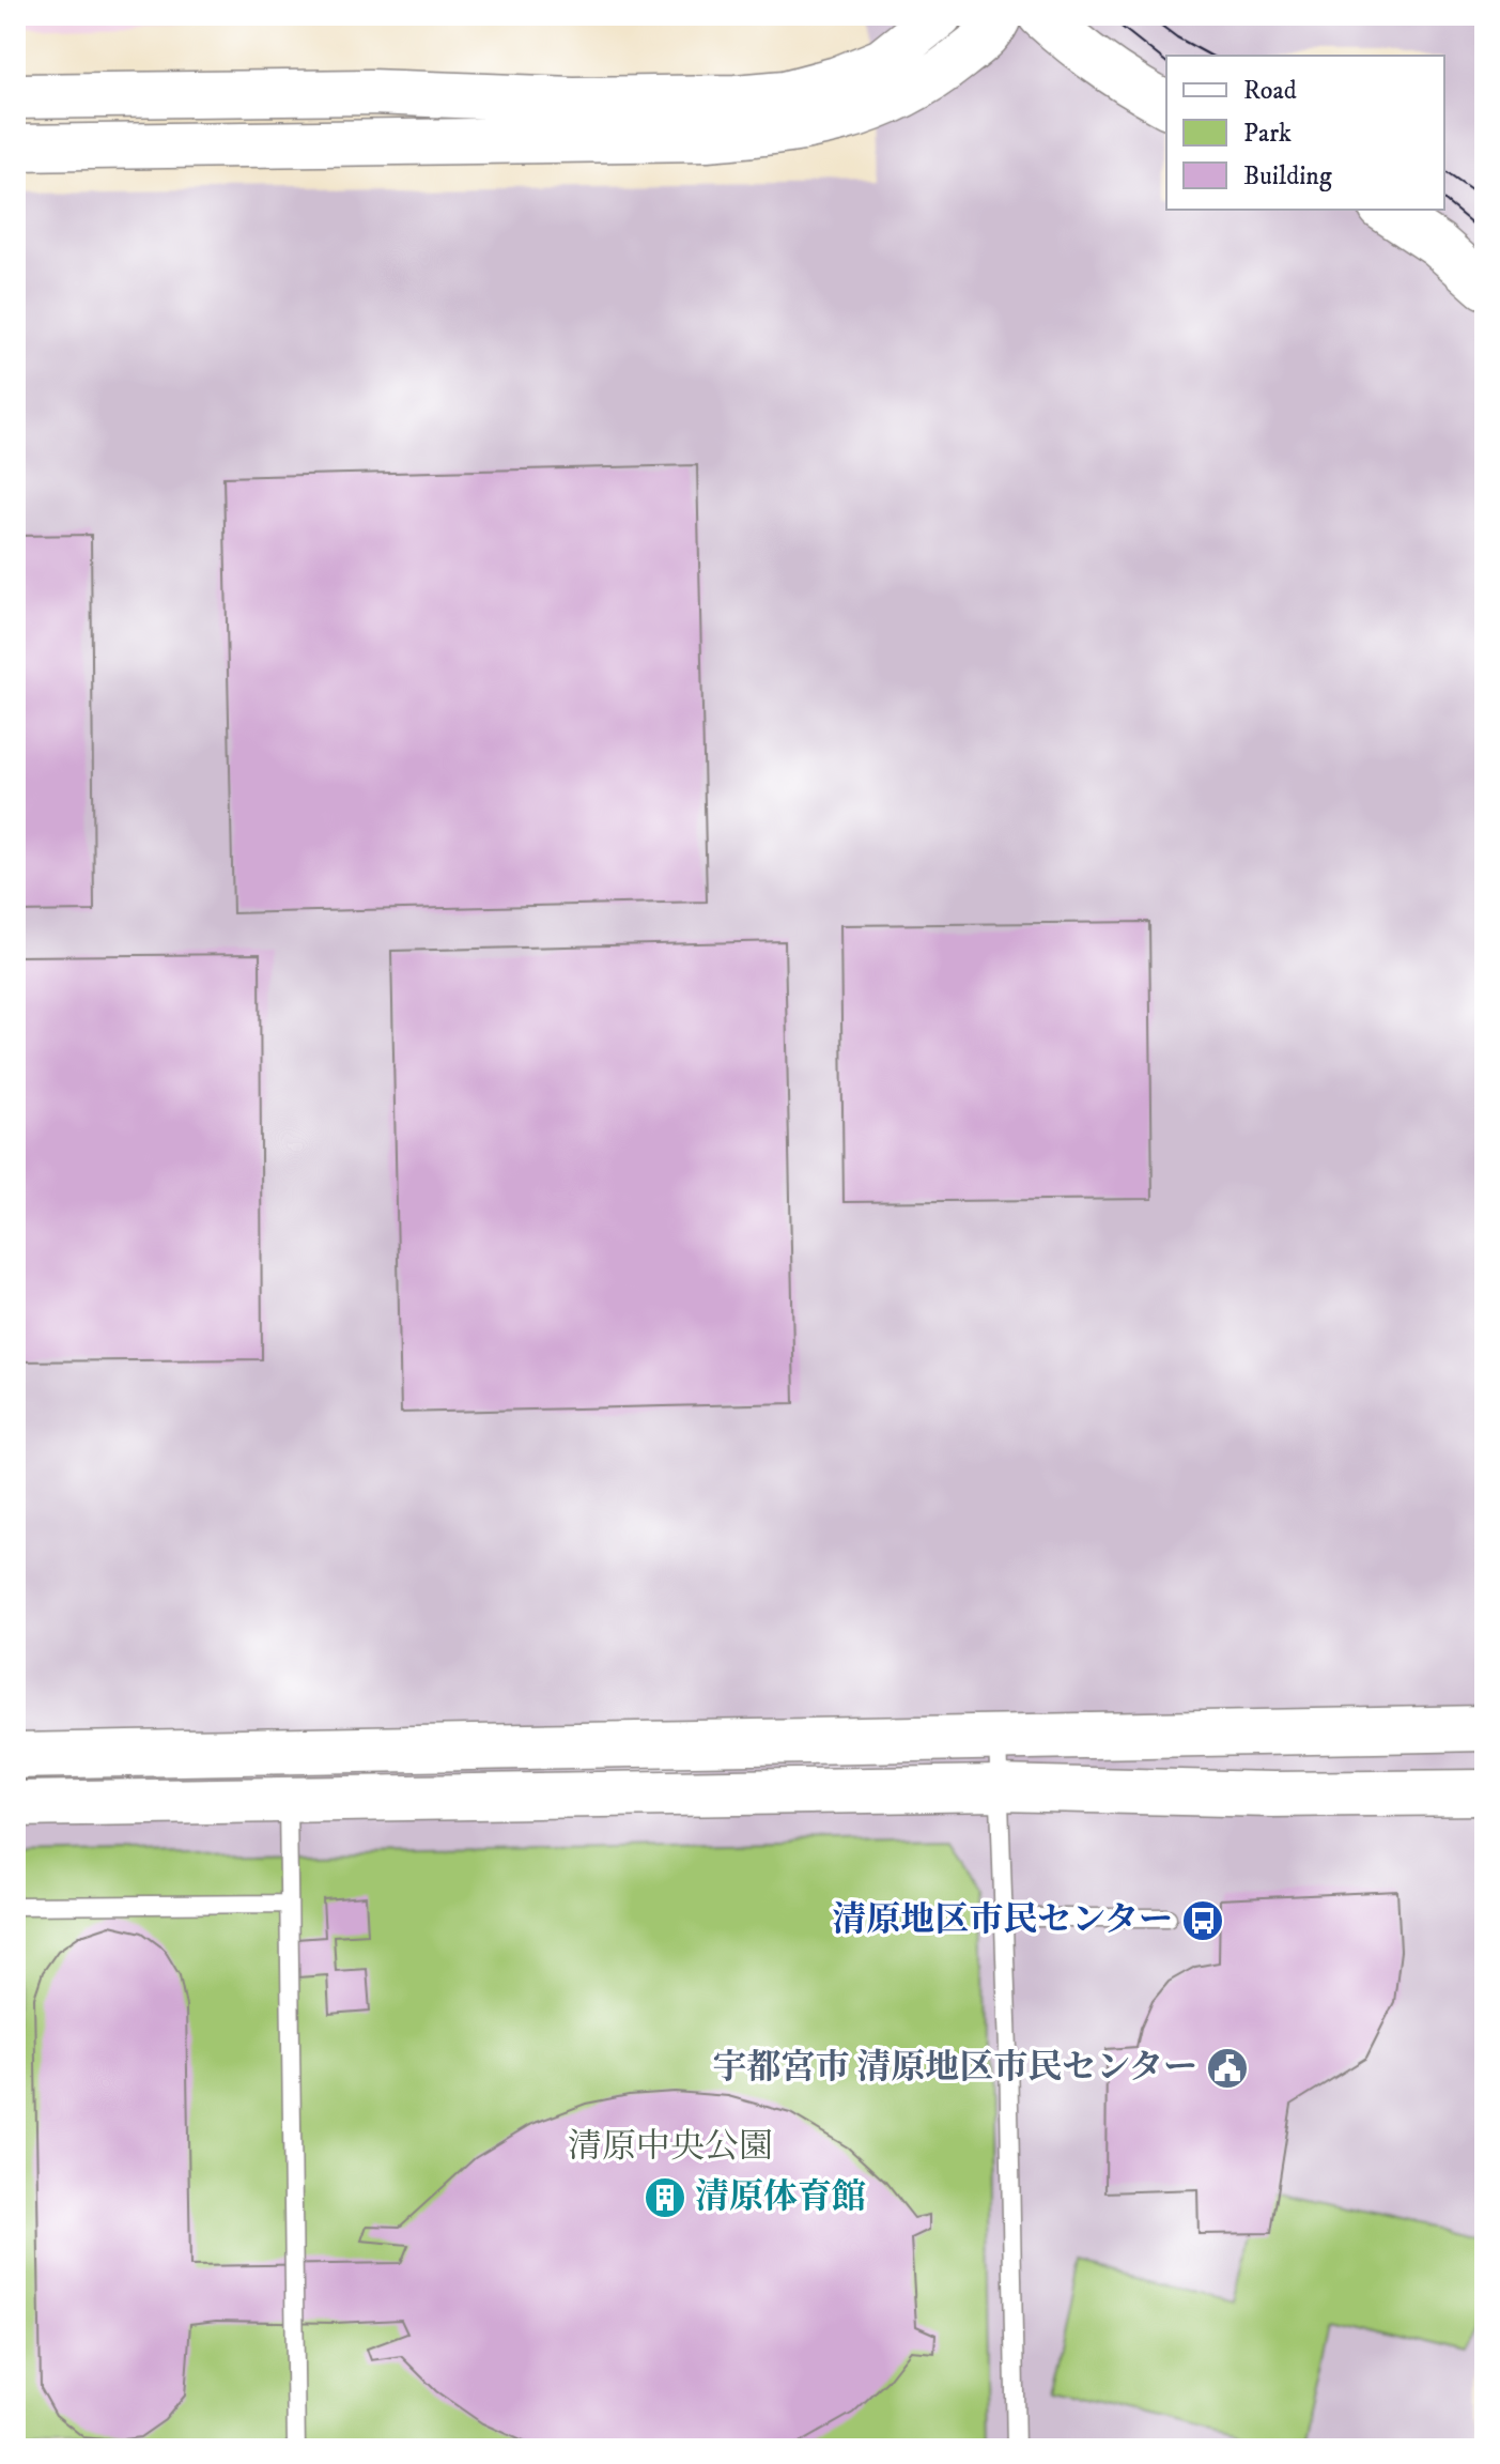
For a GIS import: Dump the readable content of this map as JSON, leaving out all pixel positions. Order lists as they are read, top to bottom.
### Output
{
  "parks": ["清原中央公園"],
  "places": {
    "bus stop": ["清原地区市民センター"],
    "public building": ["宇都宮市 清原地区市民センター"],
    "building": ["清原体育館"]
  },
  "legend": ["Road", "Park", "Building"]
}
